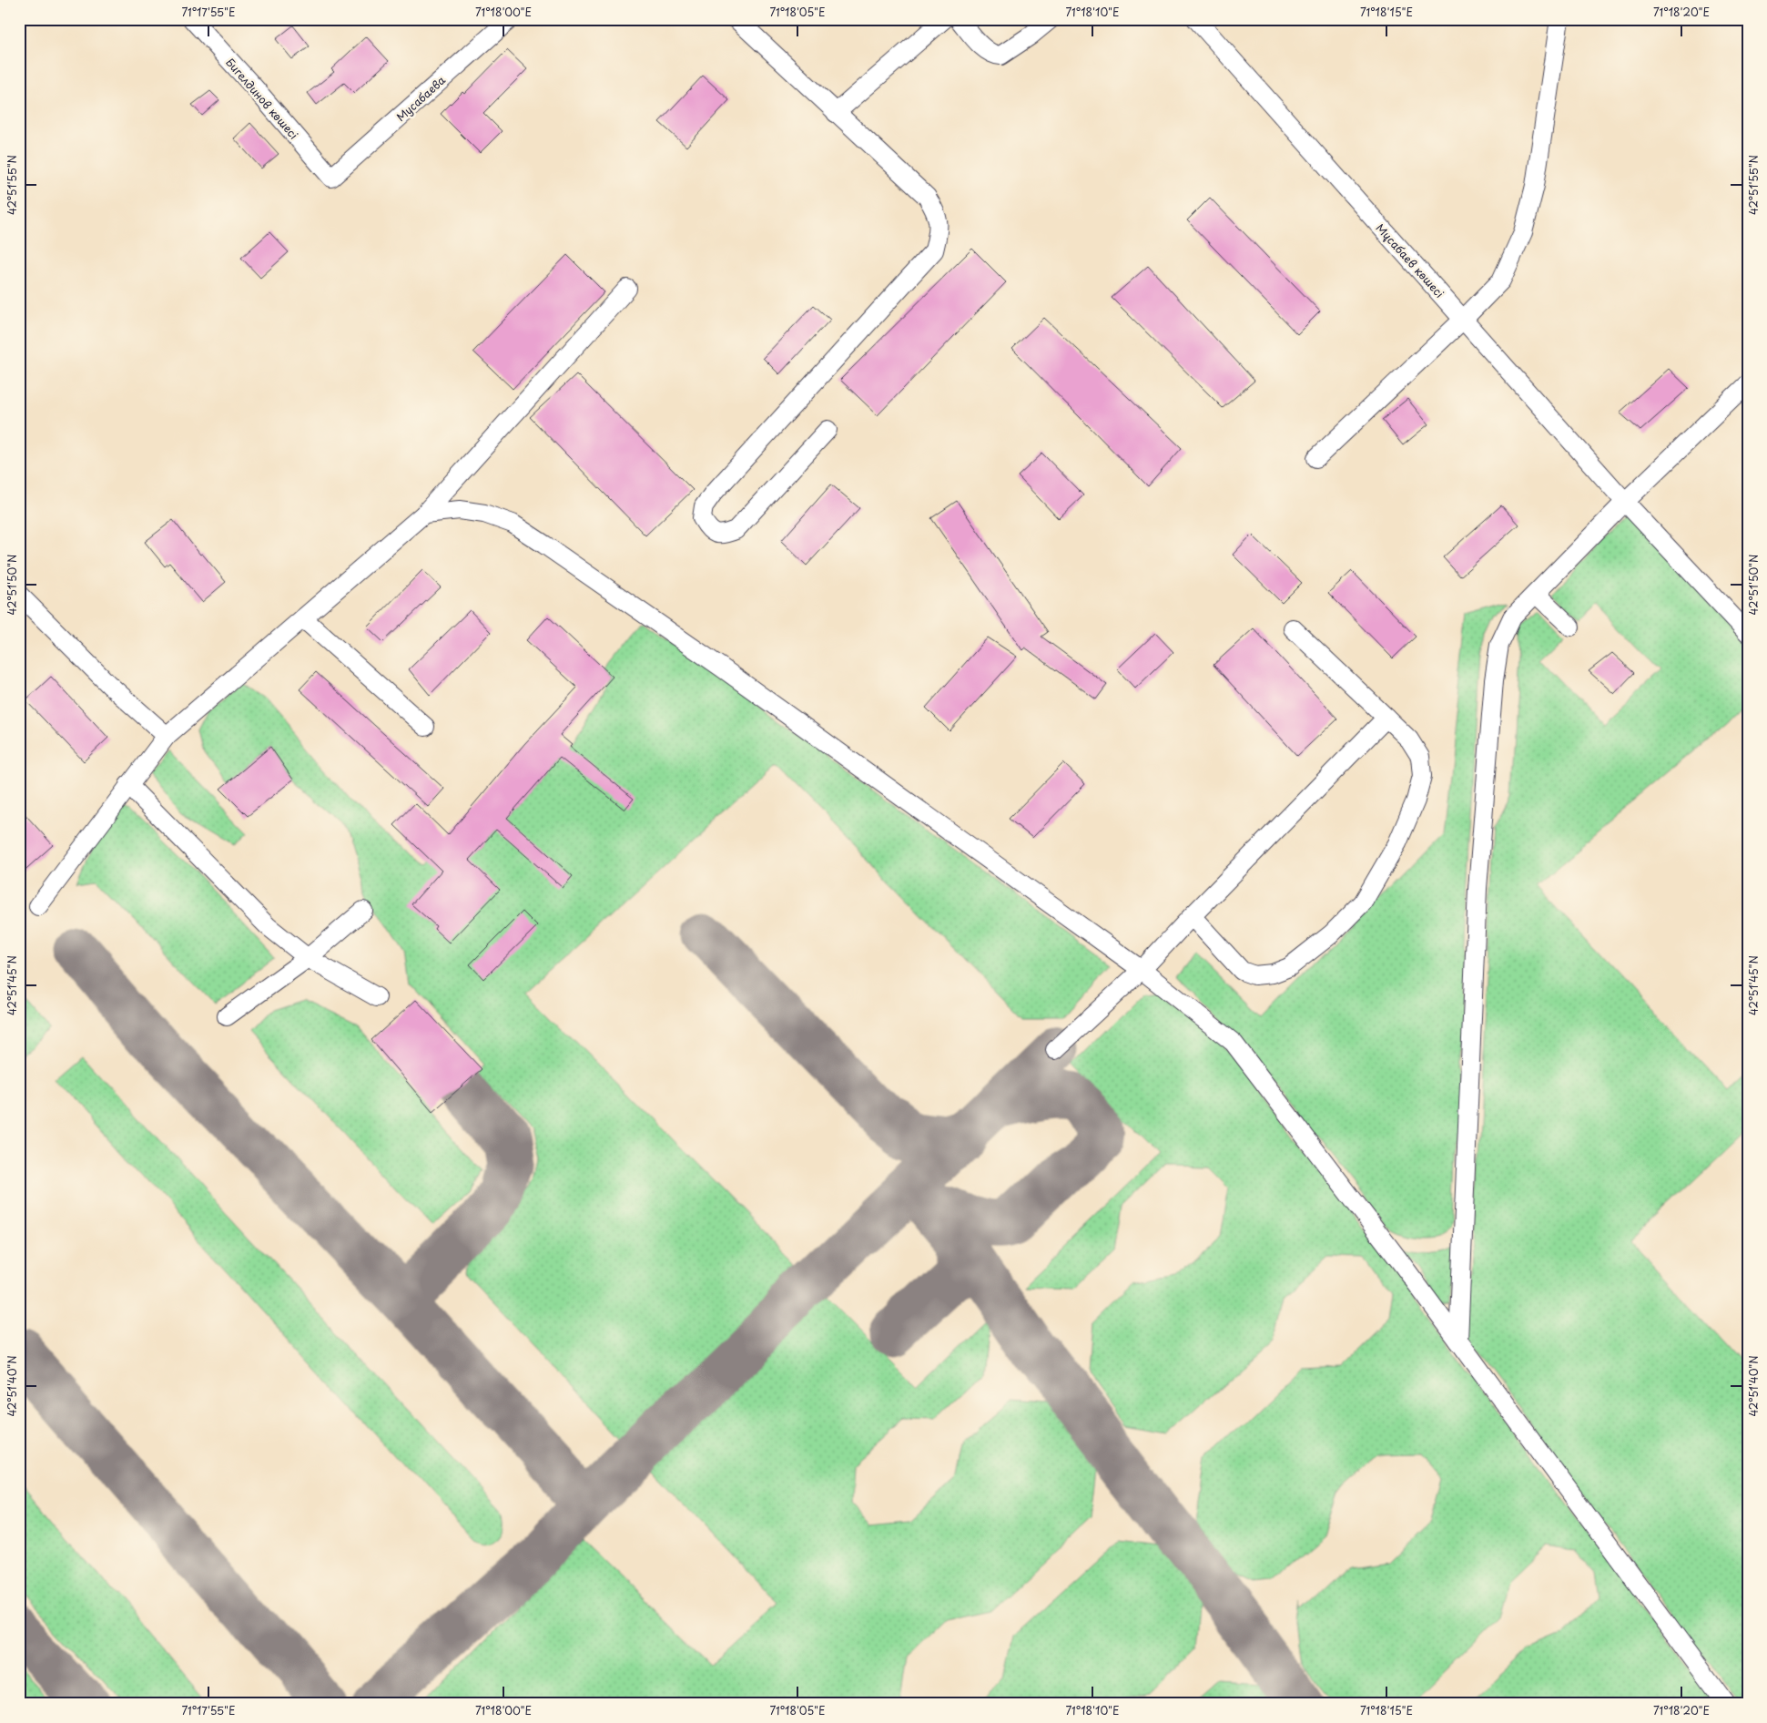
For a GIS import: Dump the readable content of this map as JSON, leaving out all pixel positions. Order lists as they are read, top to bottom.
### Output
{
  "streets": {
    "street": ["Бигелдинов көшесі", "Мусабаева", "Мұсабаев көшесі"]
  },
  "crossings": [
    ["Бигелдинов көшесі", "Мусабаева"]
  ],
  "coordinates": [
    "71°17'55\"E",
    "71°18'00\"E",
    "71°18'05\"E",
    "71°18'10\"E",
    "71°18'15\"E",
    "71°18'20\"E",
    "42°51'55\"N",
    "42°51'50\"N",
    "42°51'45\"N",
    "42°51'40\"N"
  ]
}
